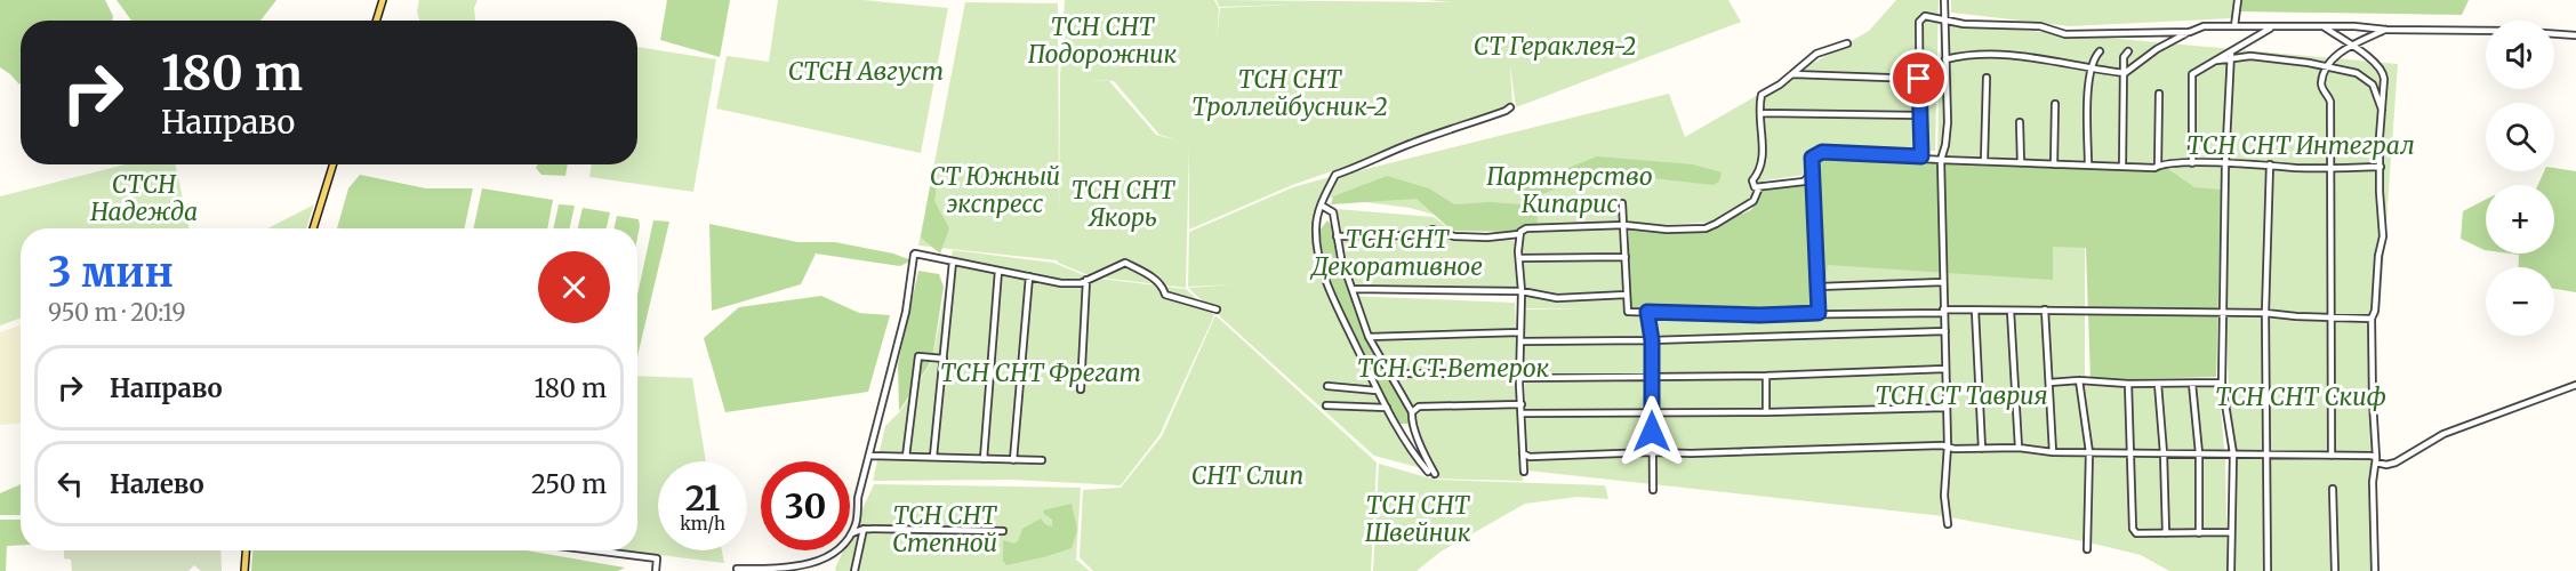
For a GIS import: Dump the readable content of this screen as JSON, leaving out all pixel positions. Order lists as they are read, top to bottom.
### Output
{
  "parks": [
    "ТСН СНТ Подорожник",
    "СТ Гераклея-2",
    "СТСН Август",
    "ТСН СНТ Троллейбусник-2",
    "ТСН СНТ Интеграл",
    "СТ Южный экспресс",
    "Партнерство Кипарис",
    "СТСН Надежда",
    "ТСН СНТ Якорь",
    "ТСН СНТ Декоративное",
    "ТСН СТ Ветерок",
    "ТСН СНТ Фрегат",
    "ТСН СТ Таврия",
    "ТСН СНТ Скиф",
    "СНТ Слип",
    "ТСН СНТ Швейник",
    "ТСН СНТ Степной"
  ],
  "page": {
    "map_buttons": ["+", "−"],
    "turn": ["180 m", "Направо"],
    "heading": ["3 мин", "950 m · 20:19"],
    "list": [
      {
        "name": "Направо",
        "value": "180 m"
      },
      {
        "name": "Налево",
        "value": "250 m"
      }
    ],
    "speed": "21 km/h",
    "limit": "30"
  }
}
